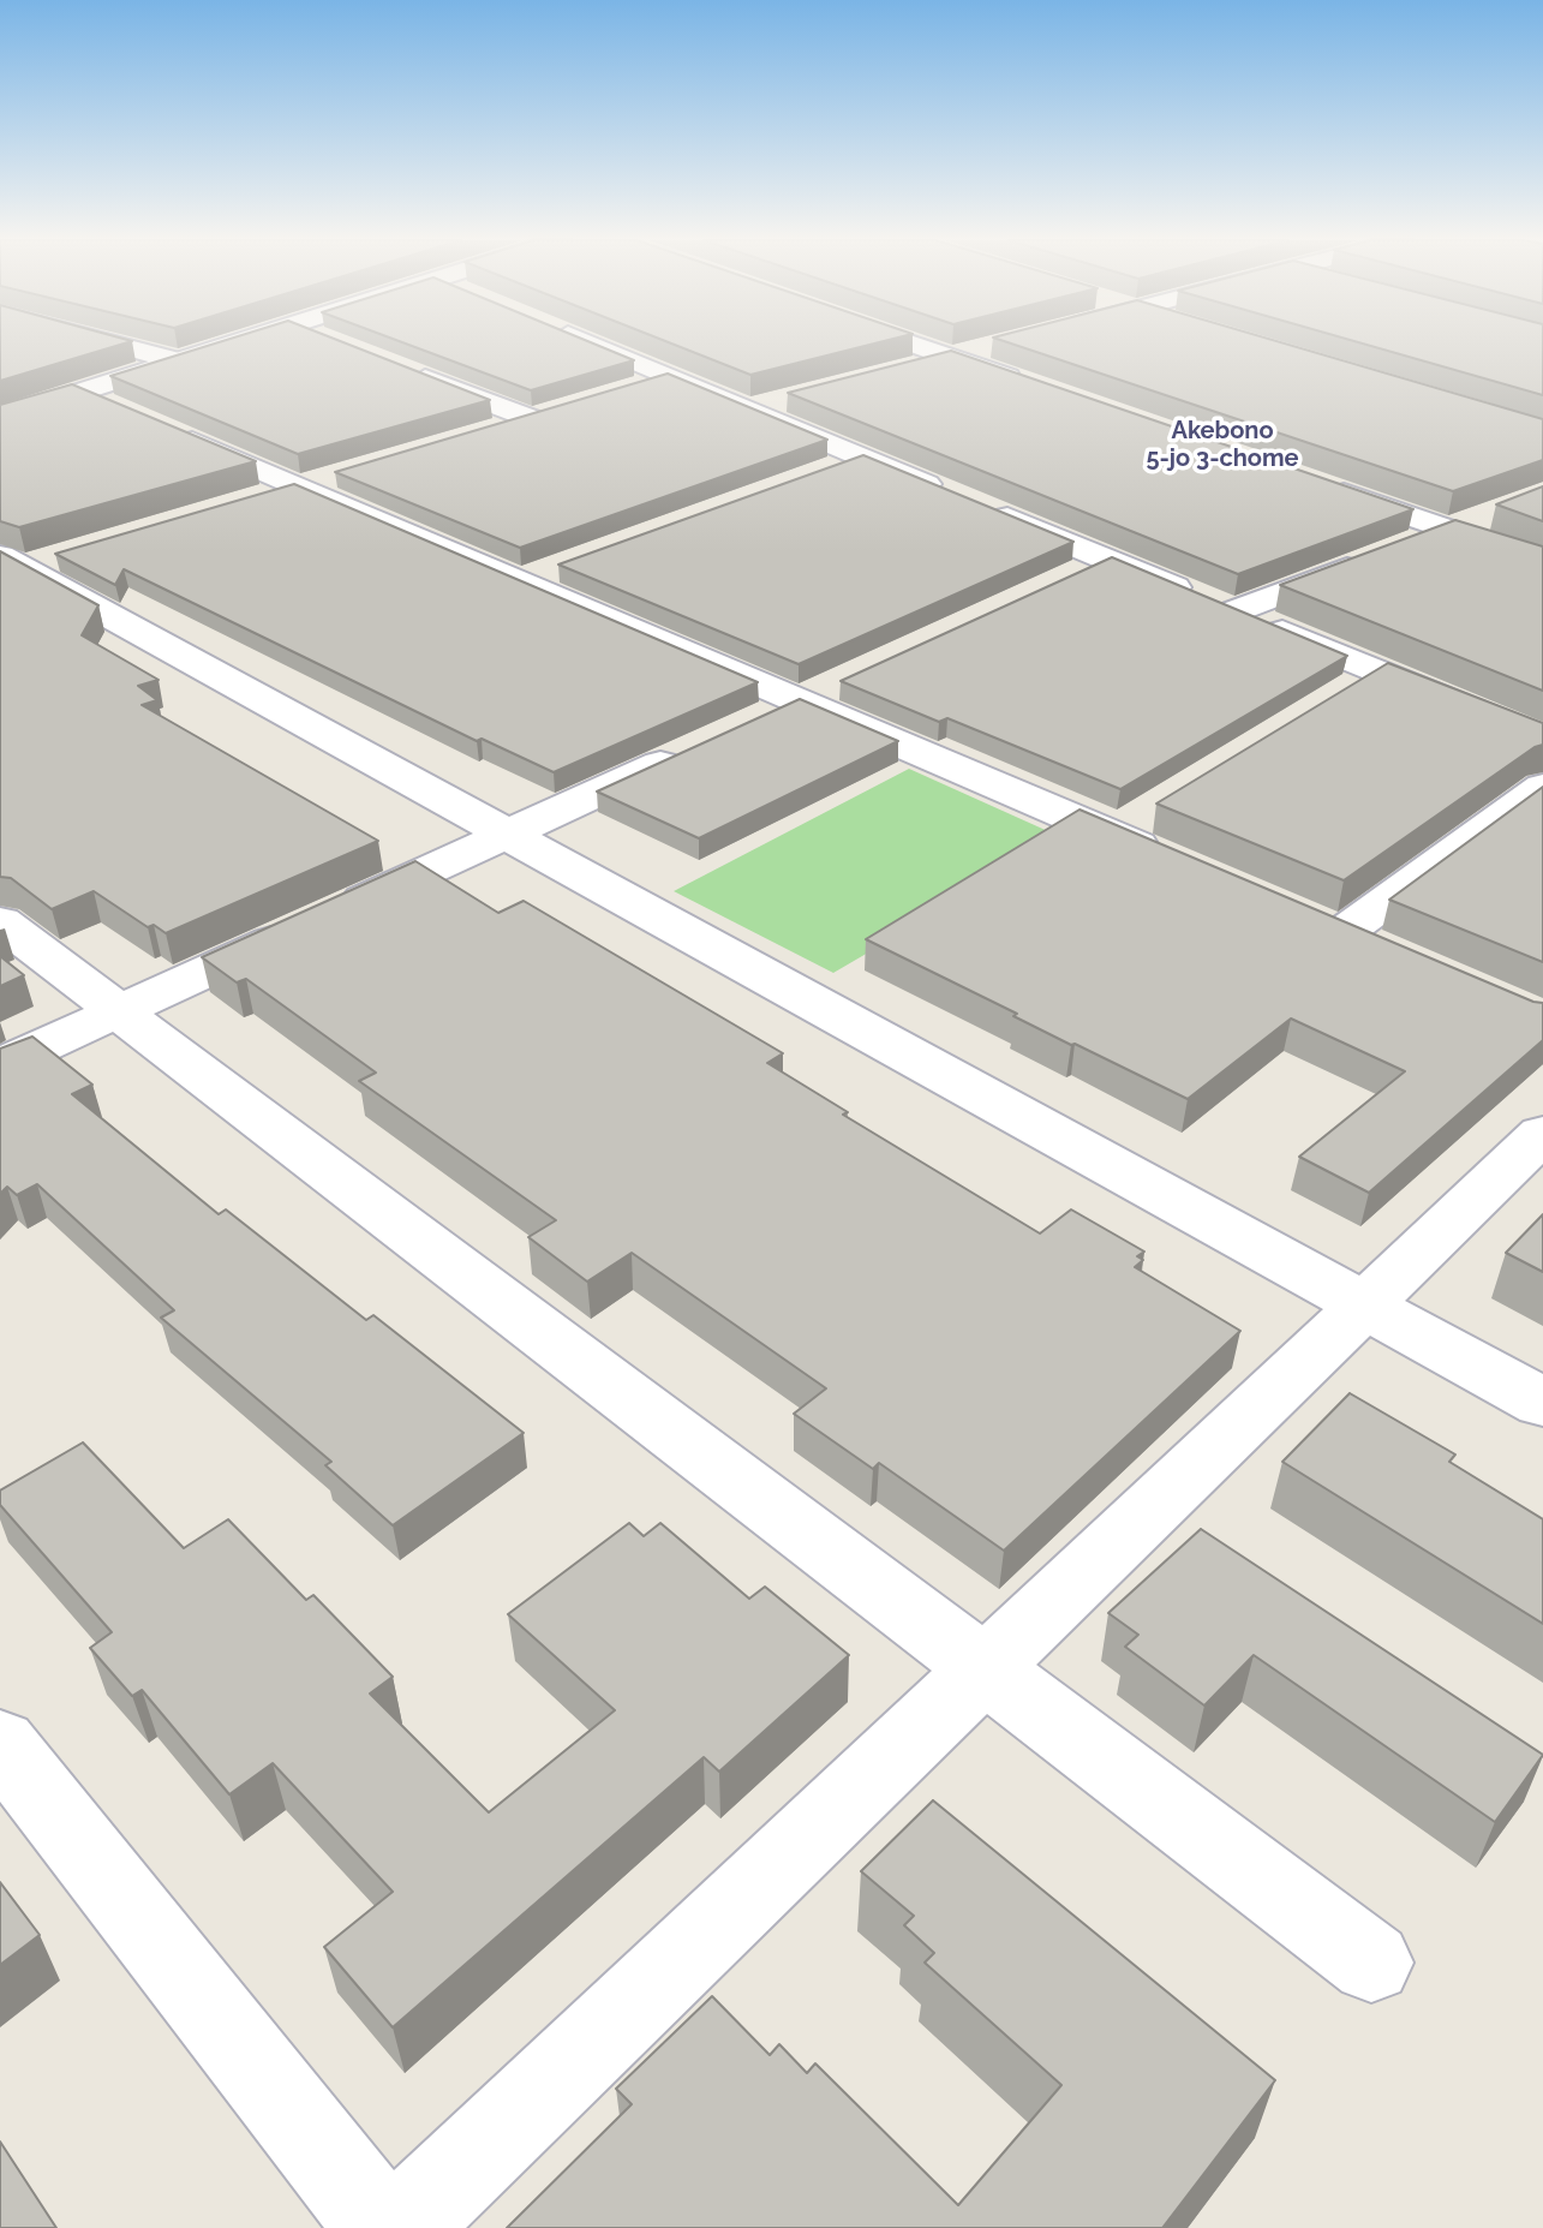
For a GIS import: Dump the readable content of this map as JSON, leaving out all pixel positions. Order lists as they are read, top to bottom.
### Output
{
  "districts": ["Akebono 5-jo 3-chome"]
}
